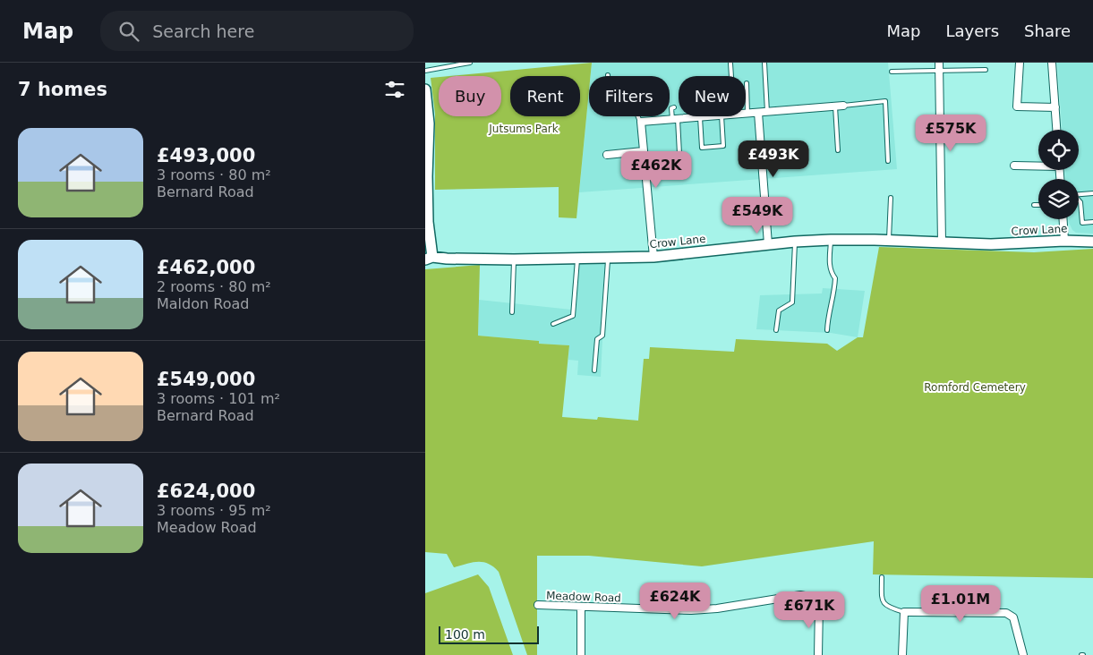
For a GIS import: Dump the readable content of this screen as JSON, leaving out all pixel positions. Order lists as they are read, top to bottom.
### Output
{
  "streets": {
    "street": ["Crow Lane", "Meadow Road"]
  },
  "parks": ["Jutsums Park", "Romford Cemetery"],
  "scale_bar": "100 m",
  "page": {
    "header": "Map",
    "search": "Search here",
    "nav": ["Map", "Layers", "Share"],
    "heading": "7 homes",
    "chip": [
      "Buy",
      "Rent",
      "Filters",
      "New"
    ],
    "price": [
      "£575K",
      "£493K",
      "£462K",
      "£549K",
      "£624K",
      "£1.01M",
      "£671K"
    ],
    "list": [
      {
        "name": "£493,000",
        "note": "3 rooms · 80 m² · Bernard Road"
      },
      {
        "name": "£462,000",
        "note": "2 rooms · 80 m² · Maldon Road"
      },
      {
        "name": "£549,000",
        "note": "3 rooms · 101 m² · Bernard Road"
      },
      {
        "name": "£624,000",
        "note": "3 rooms · 95 m² · Meadow Road"
      }
    ],
    "scale": "100 m"
  }
}
